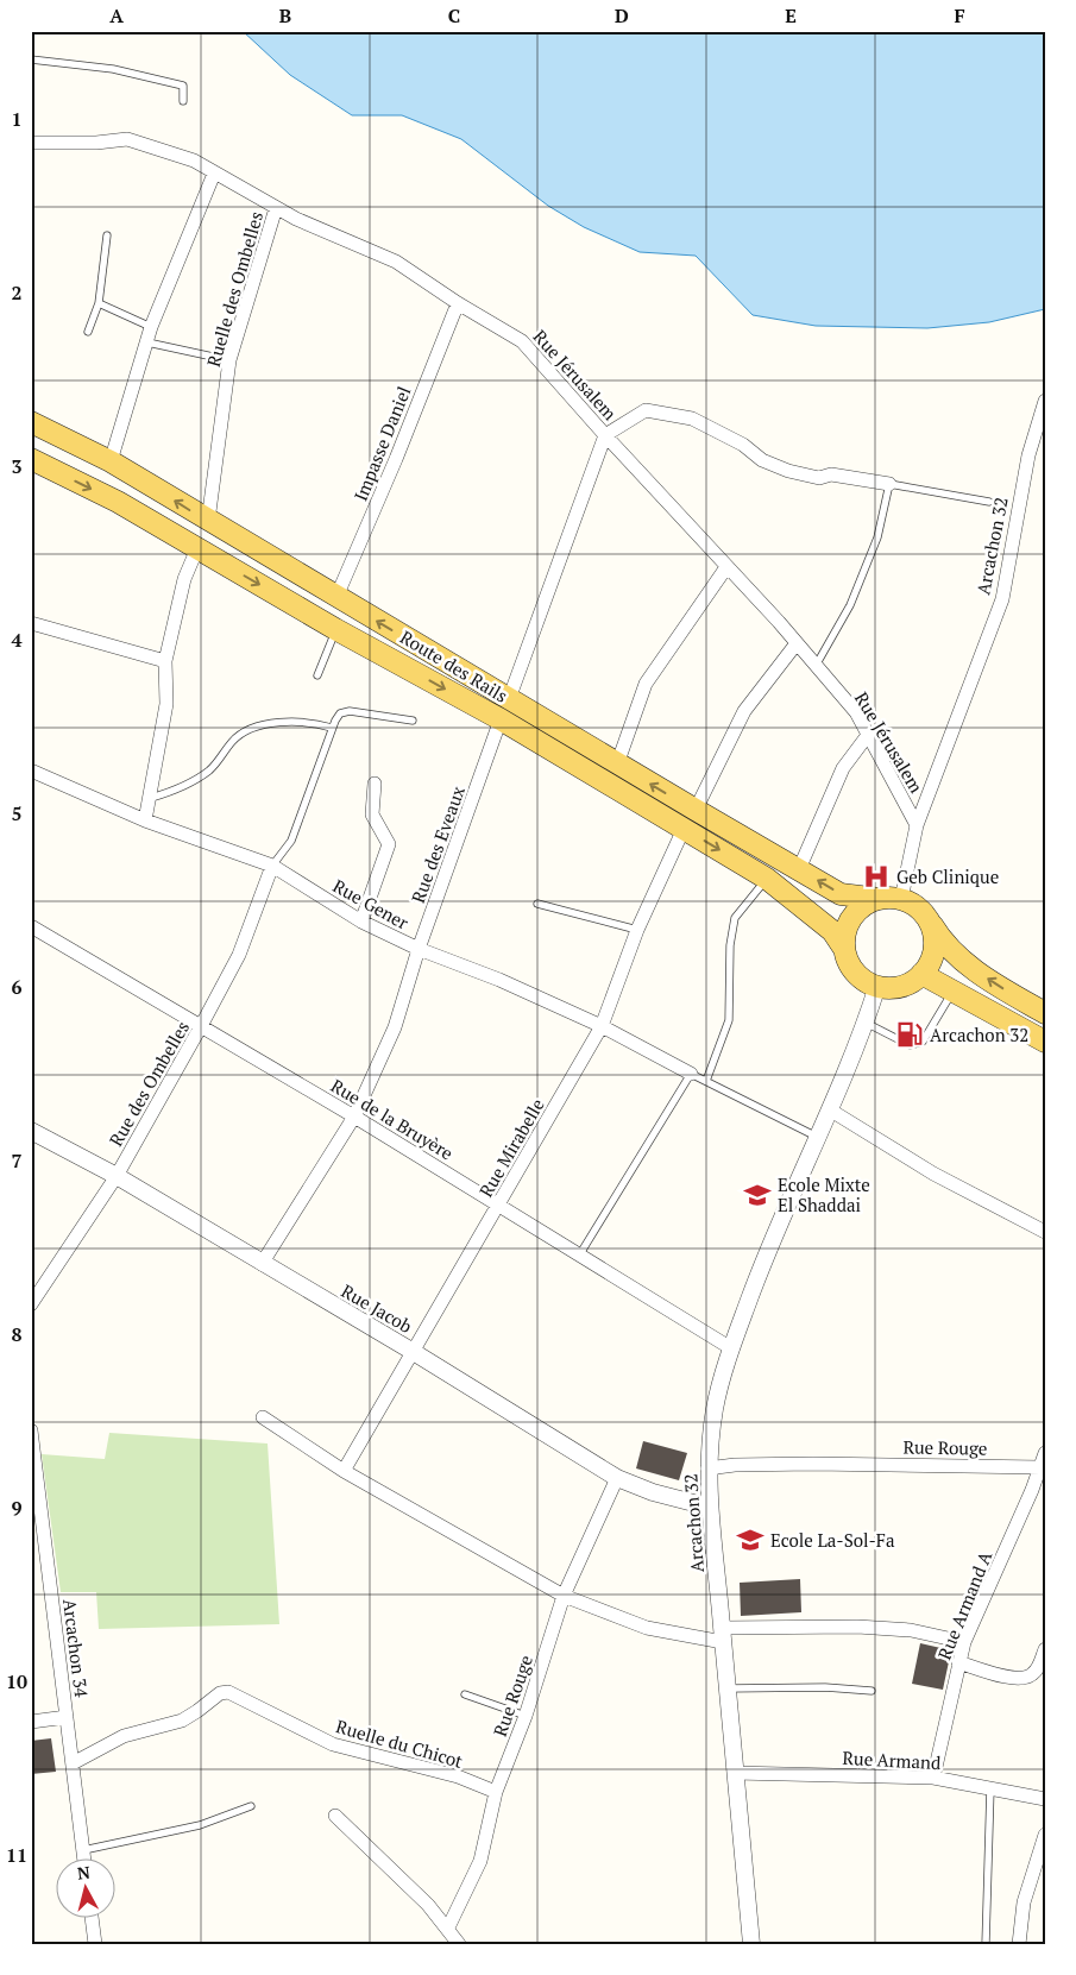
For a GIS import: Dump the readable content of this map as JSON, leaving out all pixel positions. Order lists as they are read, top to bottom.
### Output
{
  "streets": {
    "main road": ["Route des Rails"],
    "street": [
      "Ruelle des Ombelles",
      "Rue Jérusalem",
      "Impasse Daniel",
      "Arcachon 32",
      "Rue des Eveaux",
      "Rue Gener",
      "Rue des Ombelles",
      "Rue de la Bruyère",
      "Rue Mirabelle",
      "Rue Jacob",
      "Rue Rouge",
      "Rue Armand A",
      "Arcachon 34",
      "Ruelle du Chicot",
      "Rue Armand"
    ]
  },
  "crossings": [
    ["Ruelle des Ombelles", "Rue Jérusalem"],
    ["Ruelle des Ombelles", "Route des Rails"],
    ["Rue Jérusalem", "Impasse Daniel"],
    ["Rue Jérusalem", "Arcachon 32"],
    ["Impasse Daniel", "Route des Rails"],
    ["Arcachon 32", "Route des Rails"],
    ["Arcachon 32", "Rue Gener"],
    ["Arcachon 32", "Rue de la Bruyère"],
    ["Arcachon 32", "Rue Jacob"],
    ["Arcachon 32", "Rue Rouge"],
    ["Arcachon 32", "Rue Armand"],
    ["Route des Rails", "Rue des Eveaux"],
    ["Route des Rails", "Rue Mirabelle"],
    ["Rue des Eveaux", "Rue Gener"],
    ["Rue des Eveaux", "Rue de la Bruyère"],
    ["Rue des Eveaux", "Rue Jacob"],
    ["Rue Gener", "Rue des Ombelles"],
    ["Rue Gener", "Rue Mirabelle"],
    ["Rue des Ombelles", "Rue de la Bruyère"],
    ["Rue des Ombelles", "Rue Jacob"],
    ["Rue de la Bruyère", "Rue Mirabelle"],
    ["Rue Mirabelle", "Rue Jacob"],
    ["Rue Jacob", "Rue Rouge"],
    ["Rue Rouge", "Rue Armand A"],
    ["Rue Rouge", "Ruelle du Chicot"],
    ["Rue Armand A", "Rue Armand"],
    ["Arcachon 34", "Ruelle du Chicot"]
  ],
  "places": {
    "hospital": ["Geb Clinique"],
    "fuel station": ["Arcachon 32"],
    "school or university": ["Ecole Mixte El Shaddai", "Ecole La-Sol-Fa"]
  },
  "north": "top",
  "grid": {
    "columns": [
      "A",
      "B",
      "C",
      "D",
      "E",
      "F"
    ],
    "rows": [
      "1",
      "2",
      "3",
      "4",
      "5",
      "6",
      "7",
      "8",
      "9",
      "10",
      "11"
    ]
  }
}
